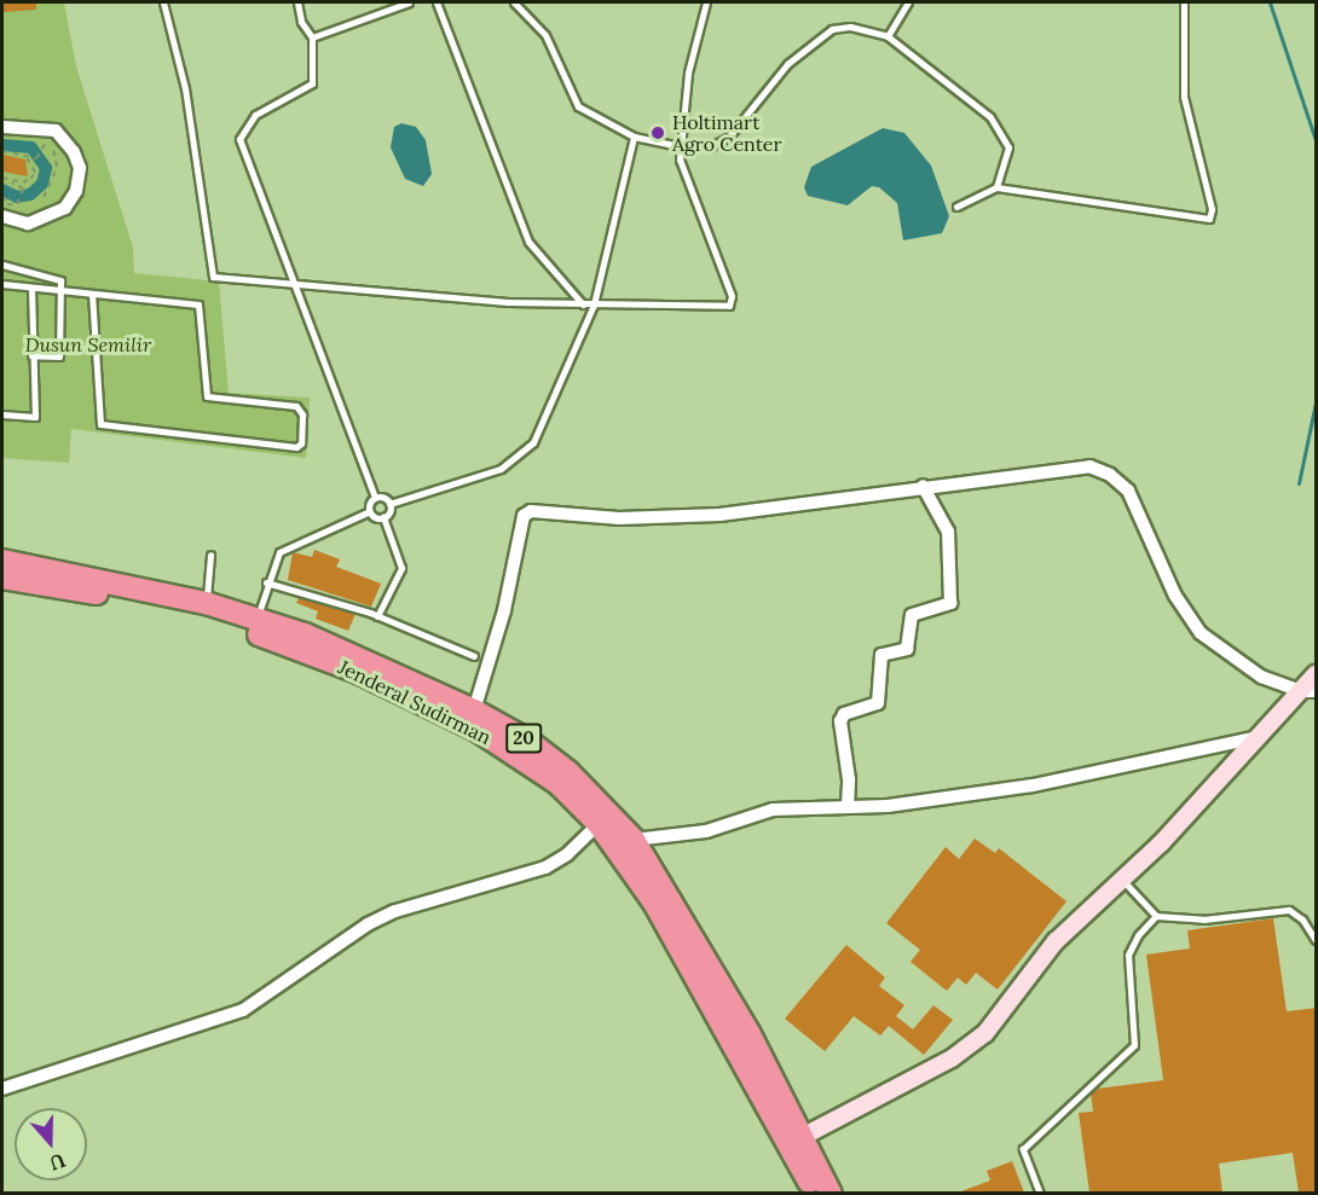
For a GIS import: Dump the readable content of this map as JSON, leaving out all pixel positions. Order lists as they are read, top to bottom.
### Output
{
  "streets": {
    "highway": ["Jenderal Sudirman", "20"]
  },
  "crossings": [
    ["Jenderal Sudirman", "20"]
  ],
  "parks": ["Dusun Semilir"],
  "places": ["Holtimart Agro Center"],
  "north": "bottom"
}
